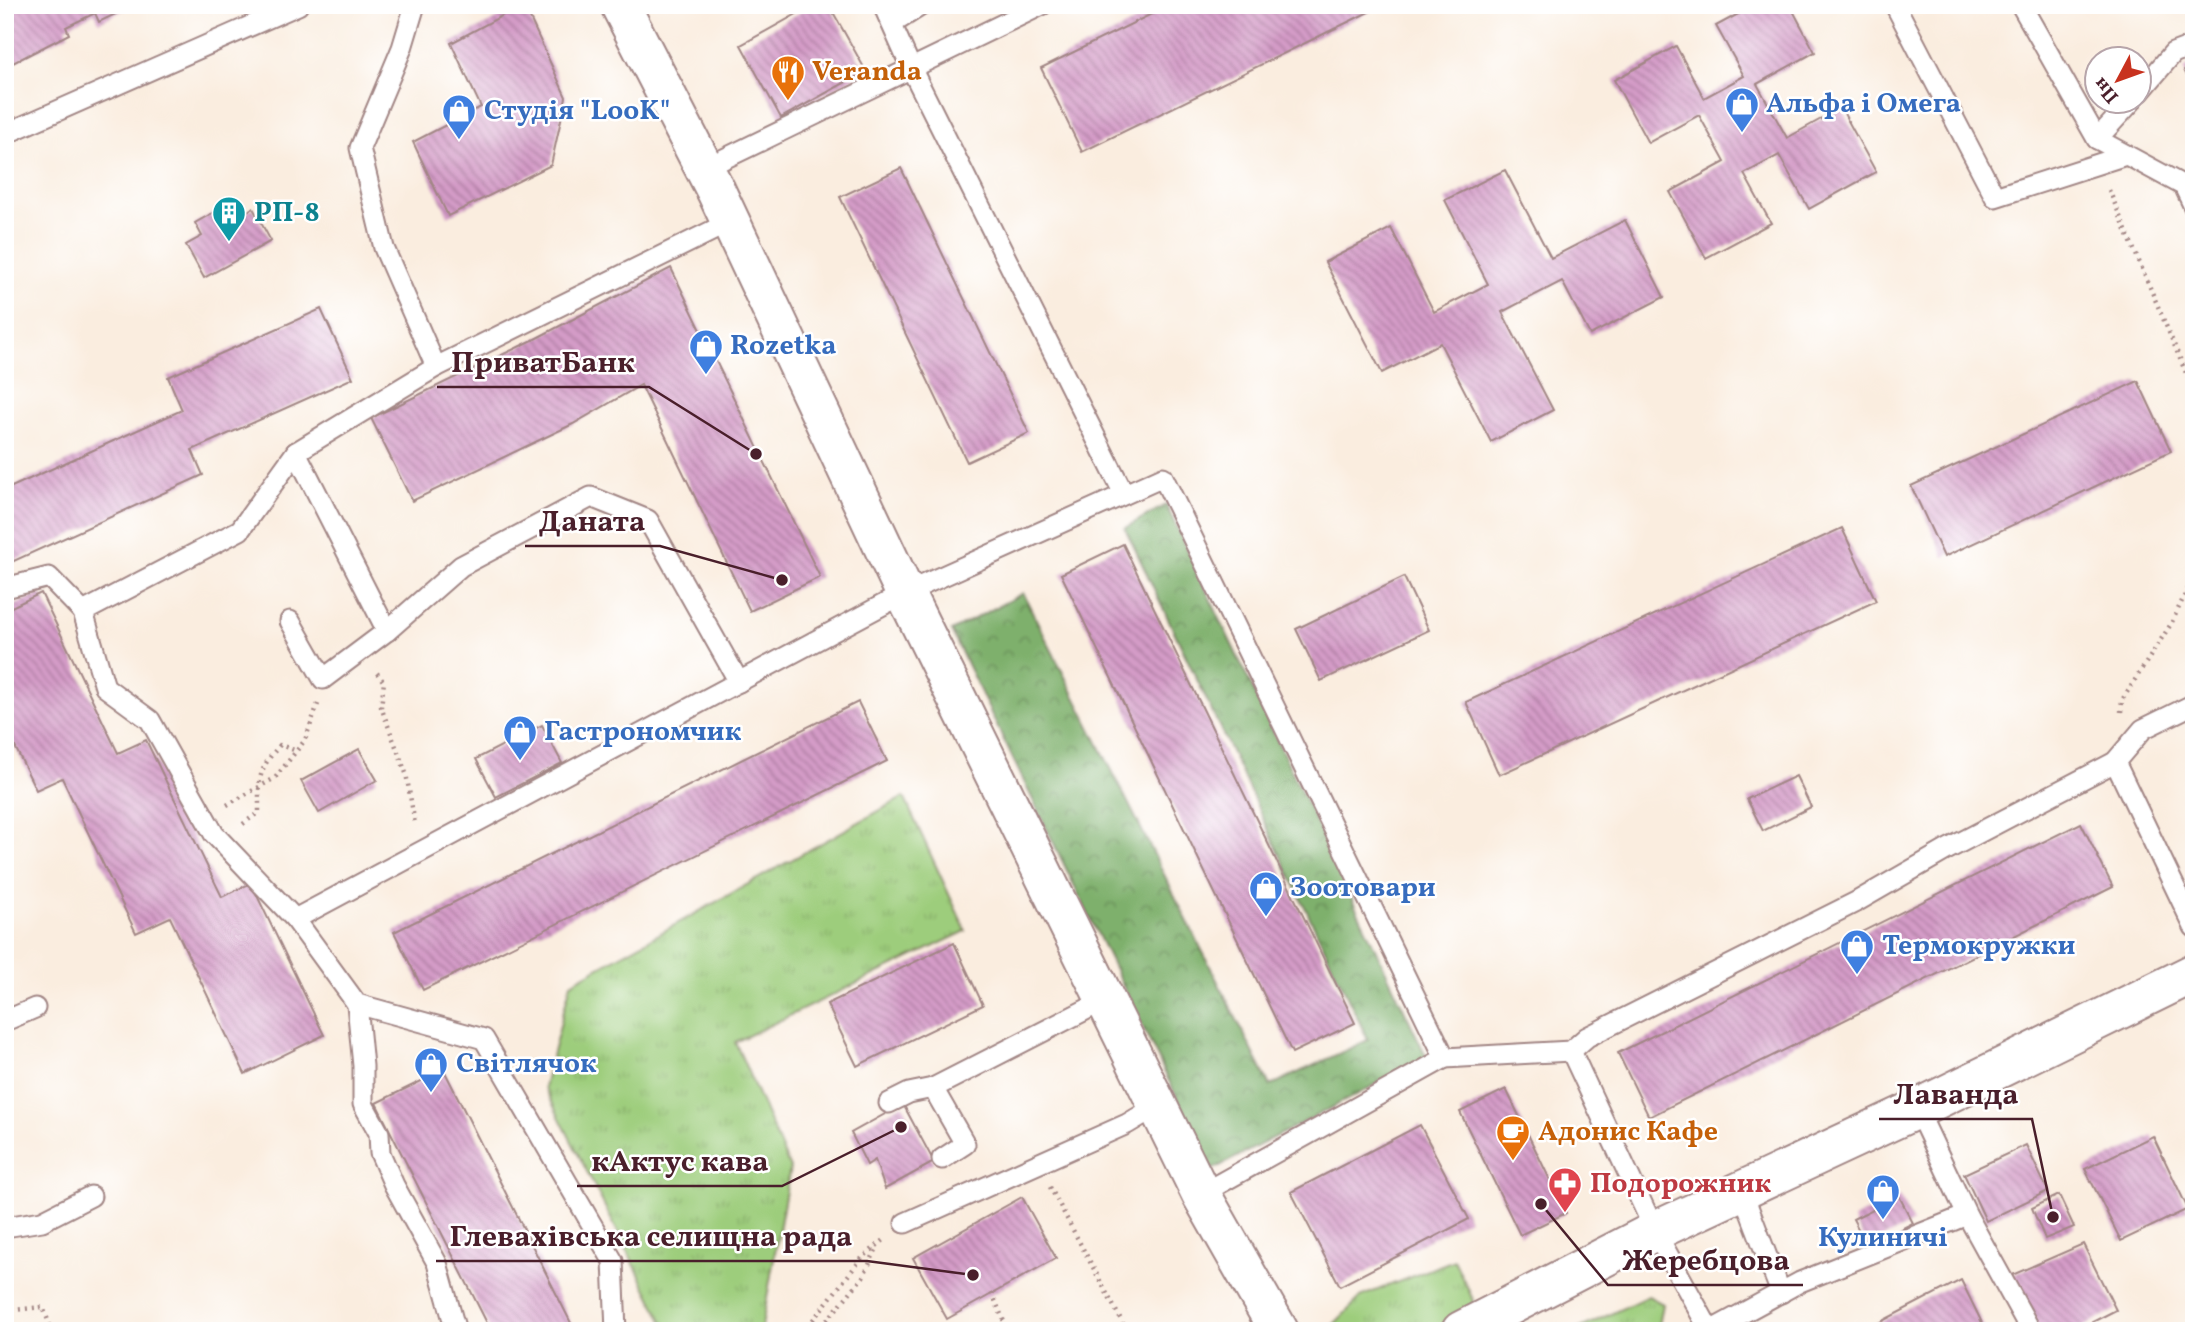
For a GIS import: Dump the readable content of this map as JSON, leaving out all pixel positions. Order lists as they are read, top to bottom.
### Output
{
  "places": {
    "restaurant": ["Veranda"],
    "shop": [
      "Альфа і Омега",
      "Студія \"LooK\"",
      "Rozetka",
      "Гастрономчик",
      "Зоотовари",
      "Термокружки",
      "Світлячок",
      "Кулиничі"
    ],
    "building": ["РП-8"],
    "other": [
      "ПриватБанк",
      "Даната",
      "кАктус кава",
      "Жеребцова",
      "Лаванда",
      "Глевахівська селищна рада"
    ],
    "cafe": ["Адонис Кафе"],
    "pharmacy": ["Подорожник"]
  },
  "north": "bottom left"
}
